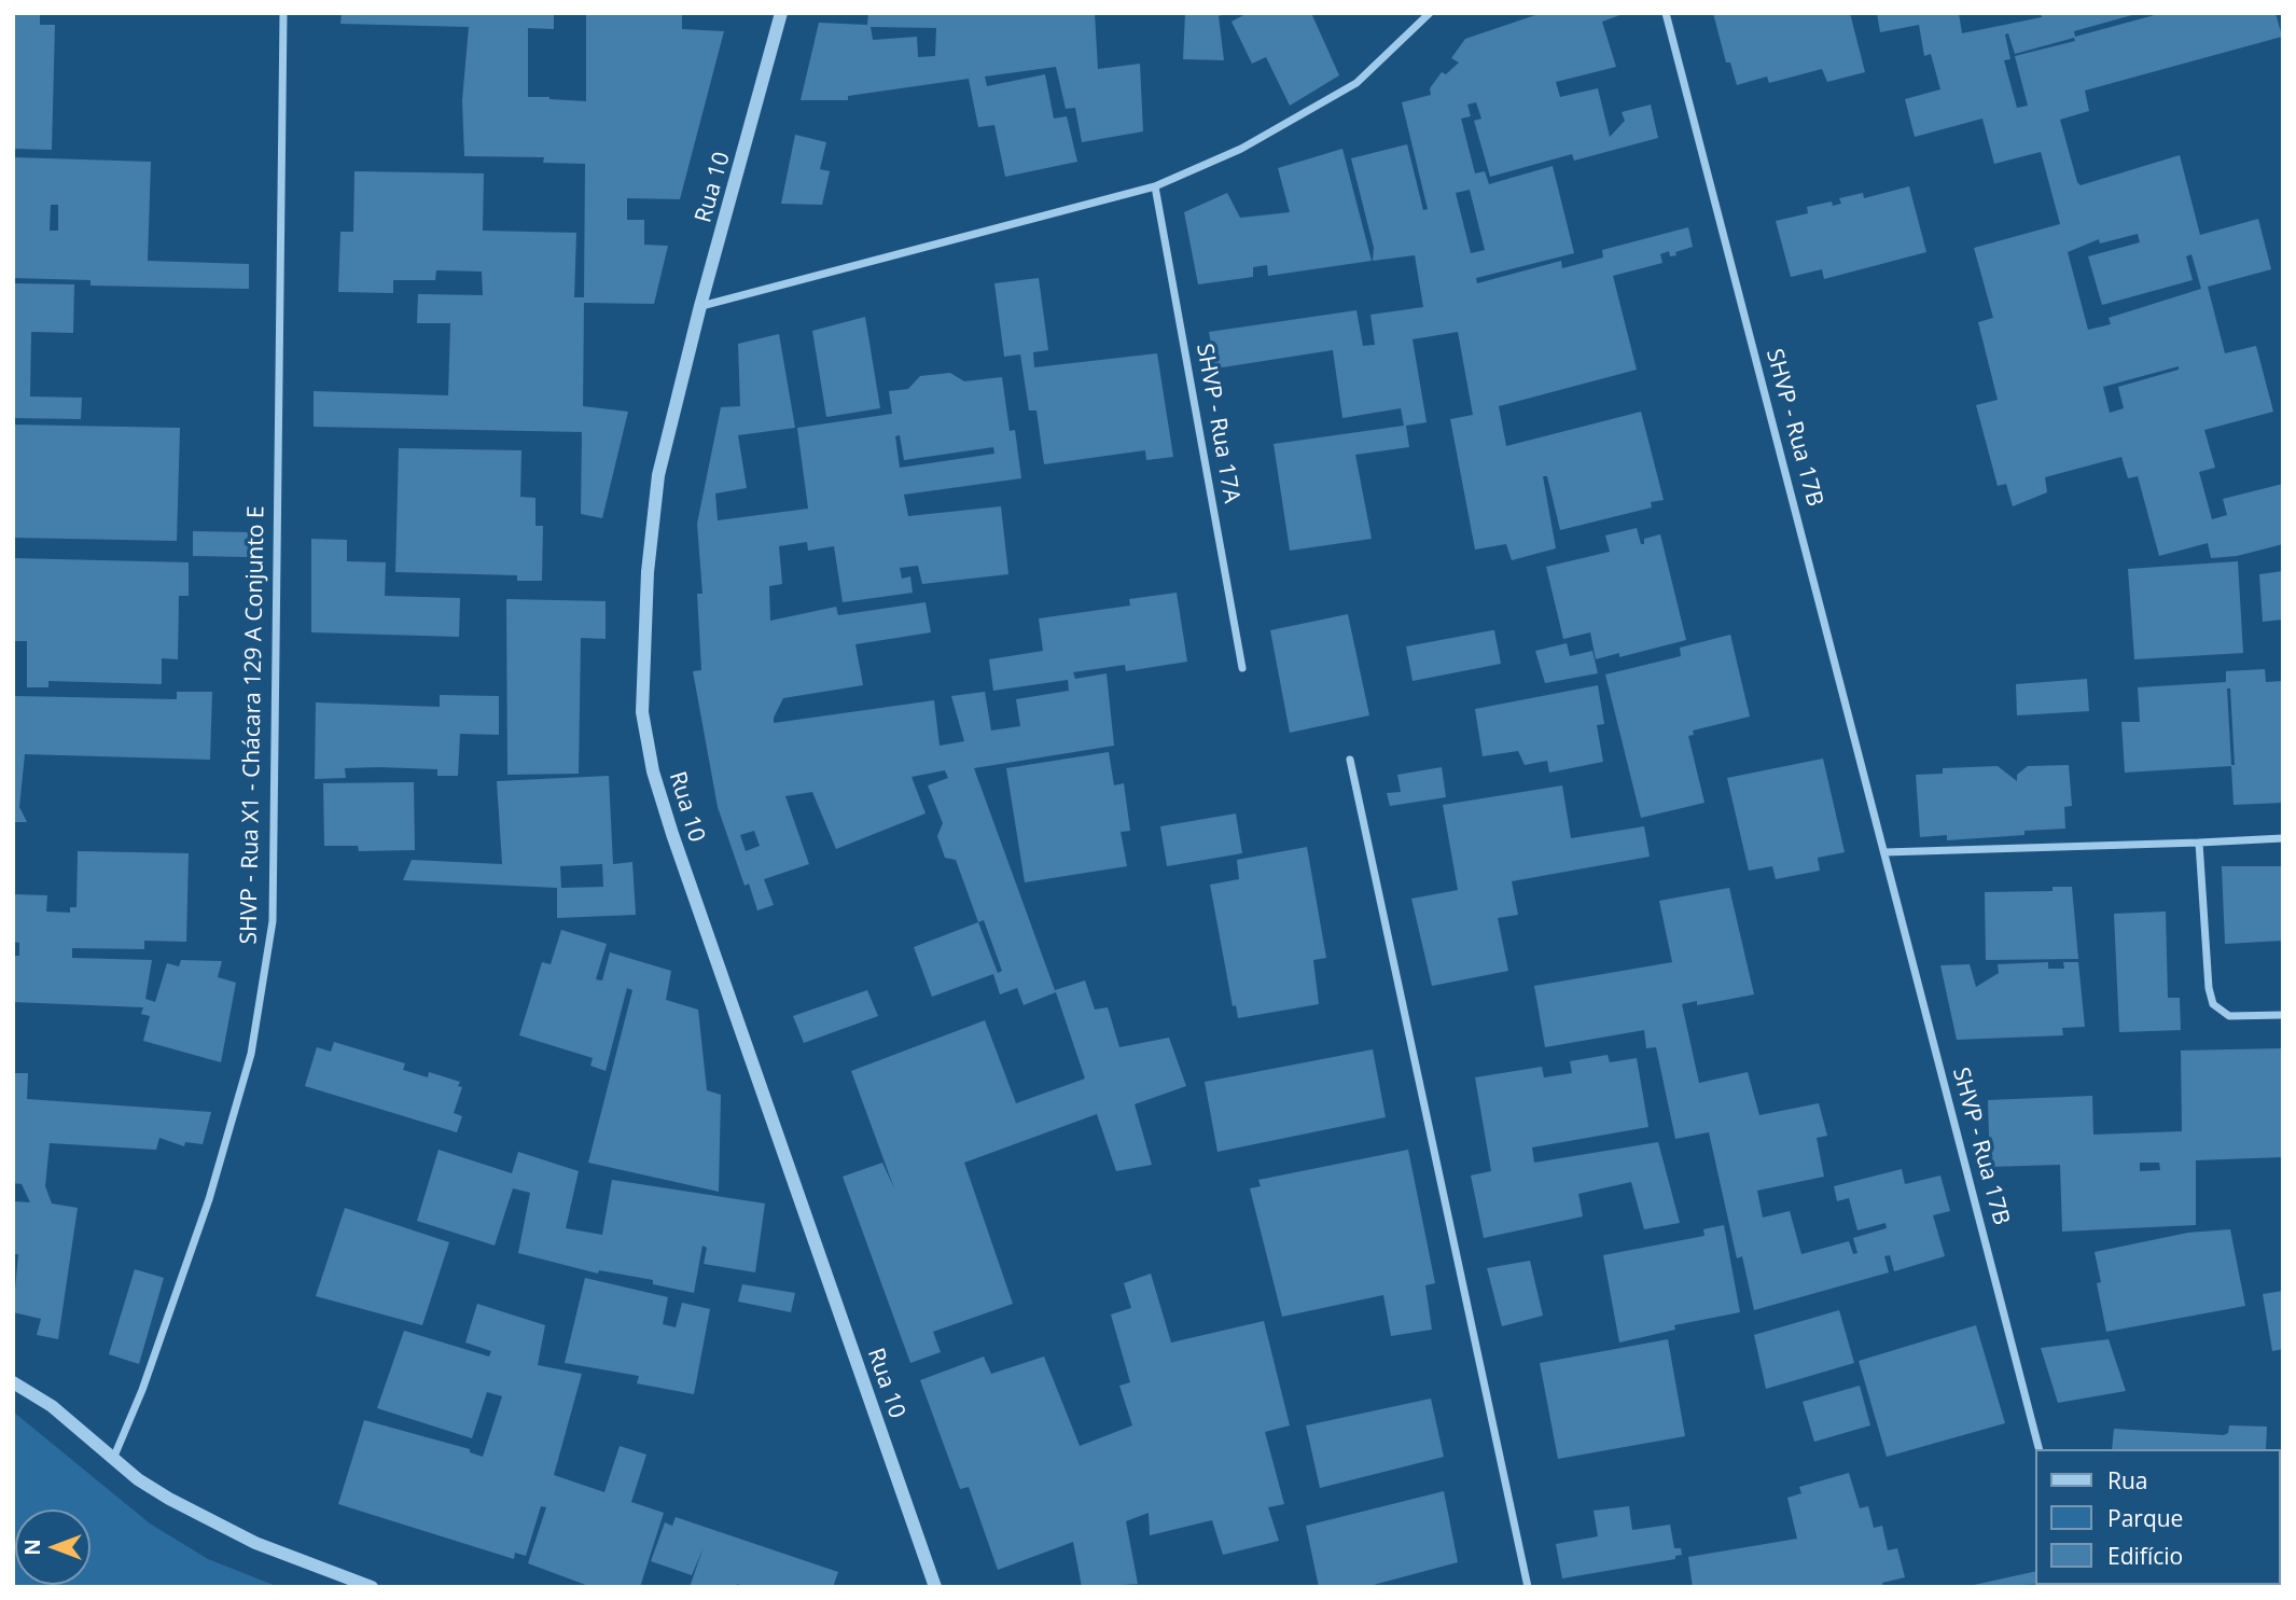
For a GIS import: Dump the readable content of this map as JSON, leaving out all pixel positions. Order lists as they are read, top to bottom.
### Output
{
  "streets": {
    "street": [
      "Rua 10",
      "SHVP - Rua 17A",
      "SHVP - Rua 17B",
      "SHVP - Rua X1 - Chácara 129 A Conjunto E"
    ]
  },
  "legend": ["Rua", "Parque", "Edifício"],
  "north": "left"
}
